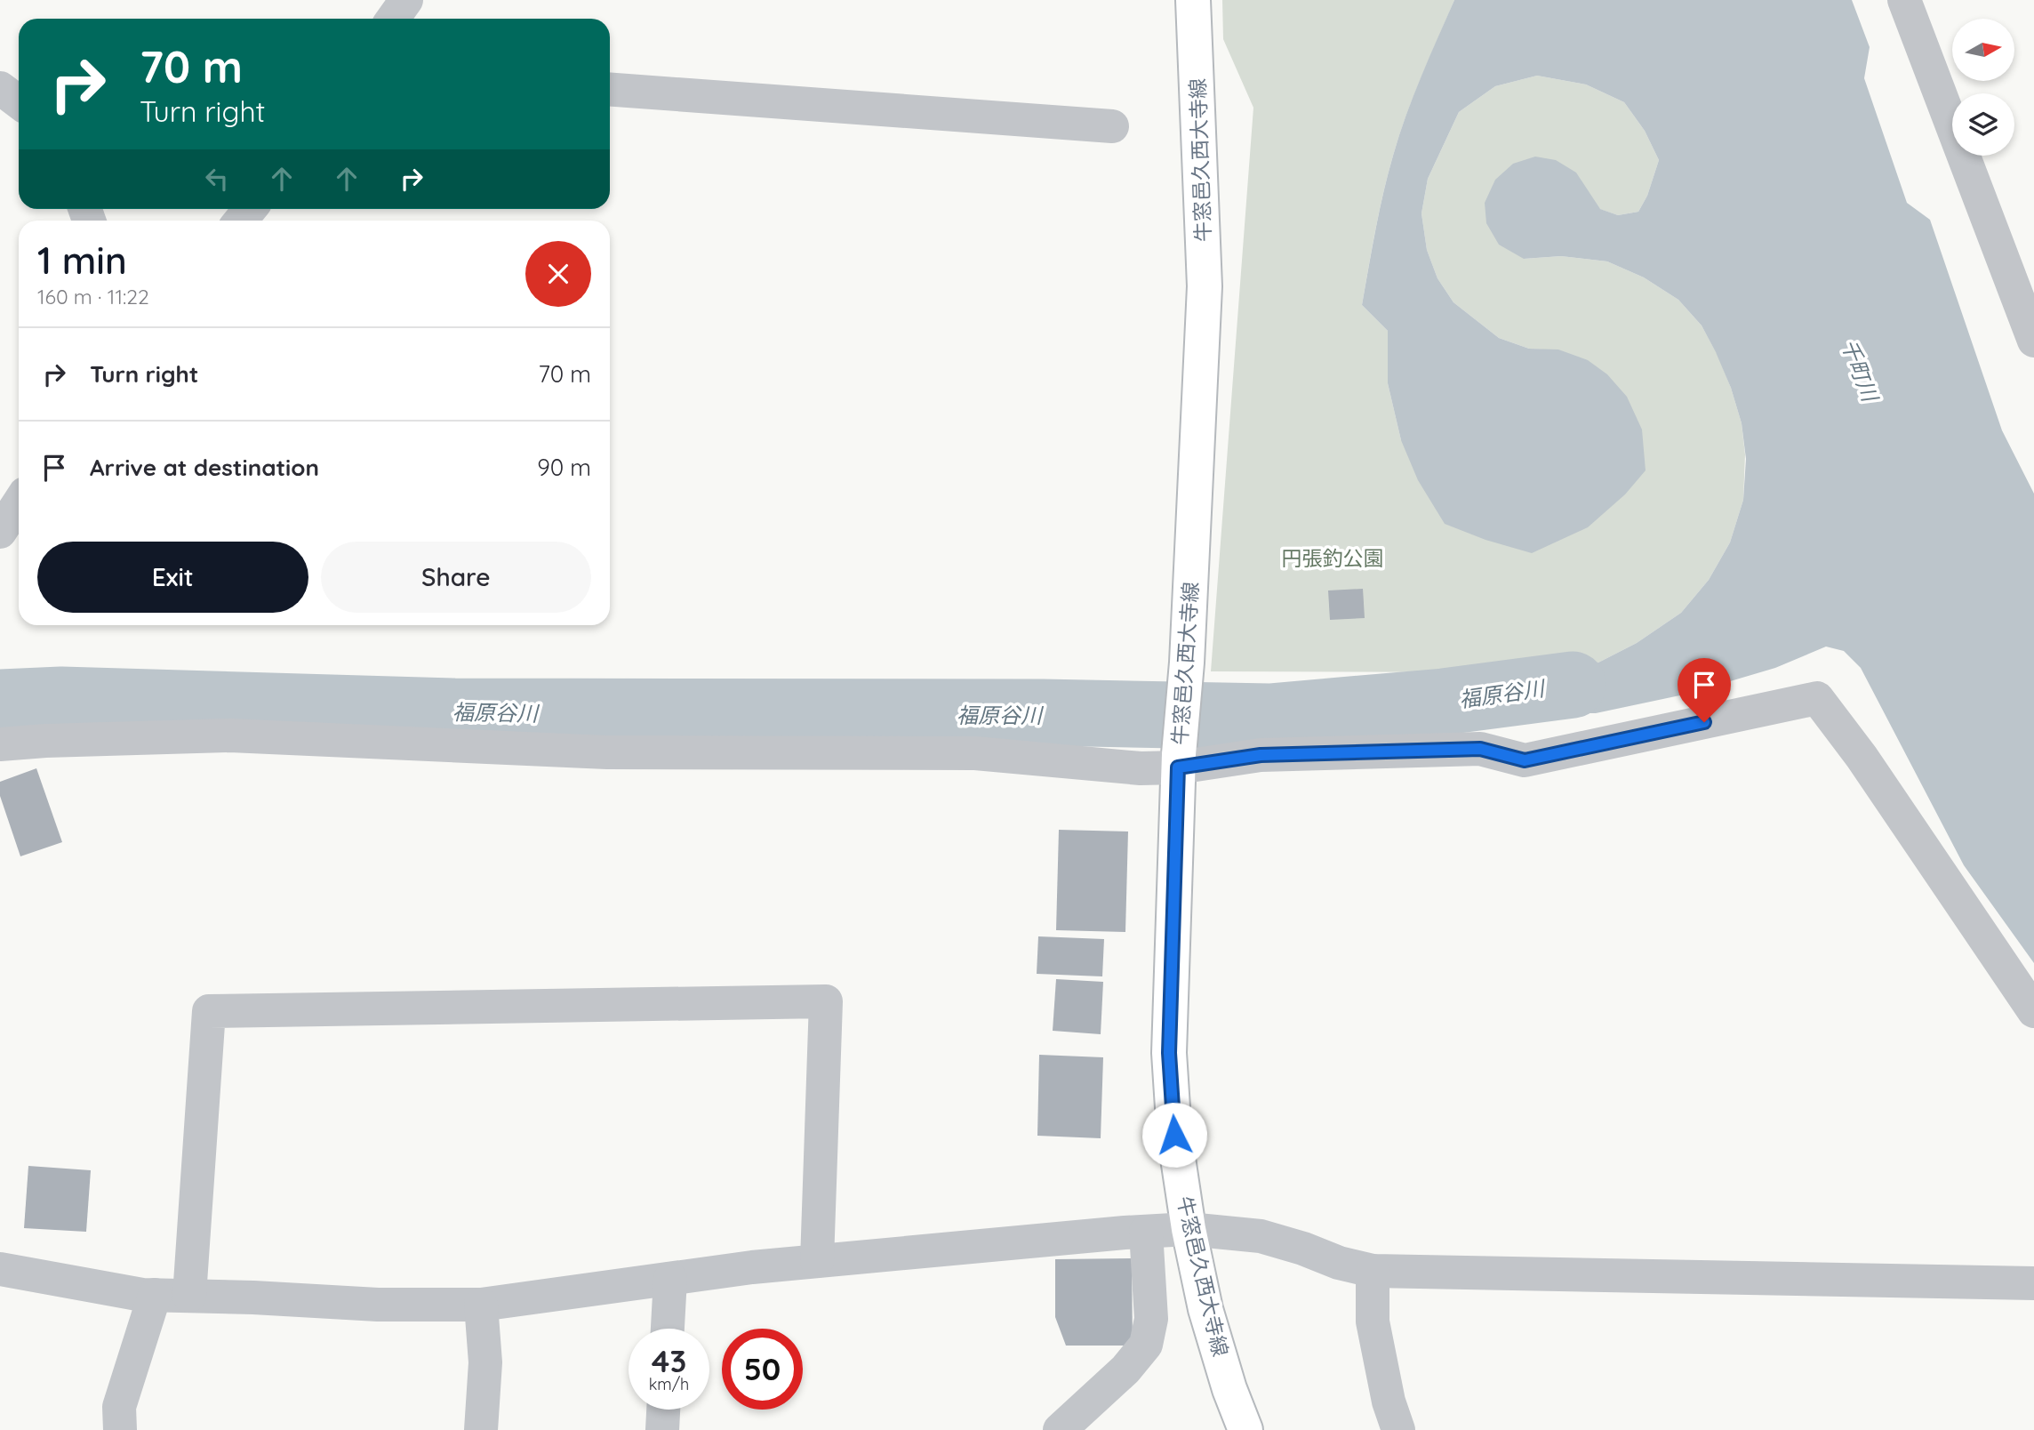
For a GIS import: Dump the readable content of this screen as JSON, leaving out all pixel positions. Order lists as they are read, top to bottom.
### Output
{
  "streets": {
    "main road": ["牛窓邑久西大寺線"]
  },
  "water": ["千町川", "福原谷川"],
  "parks": ["円張釣公園"],
  "north": "right",
  "page": {
    "turn": ["70 m", "Turn right"],
    "heading": ["1 min", "160 m · 11:22"],
    "list": [
      {
        "name": "Turn right",
        "value": "70 m"
      },
      {
        "name": "Arrive at destination",
        "value": "90 m"
      }
    ],
    "buttons": ["Exit", "Share"],
    "speed": "43 km/h",
    "limit": "50"
  }
}
